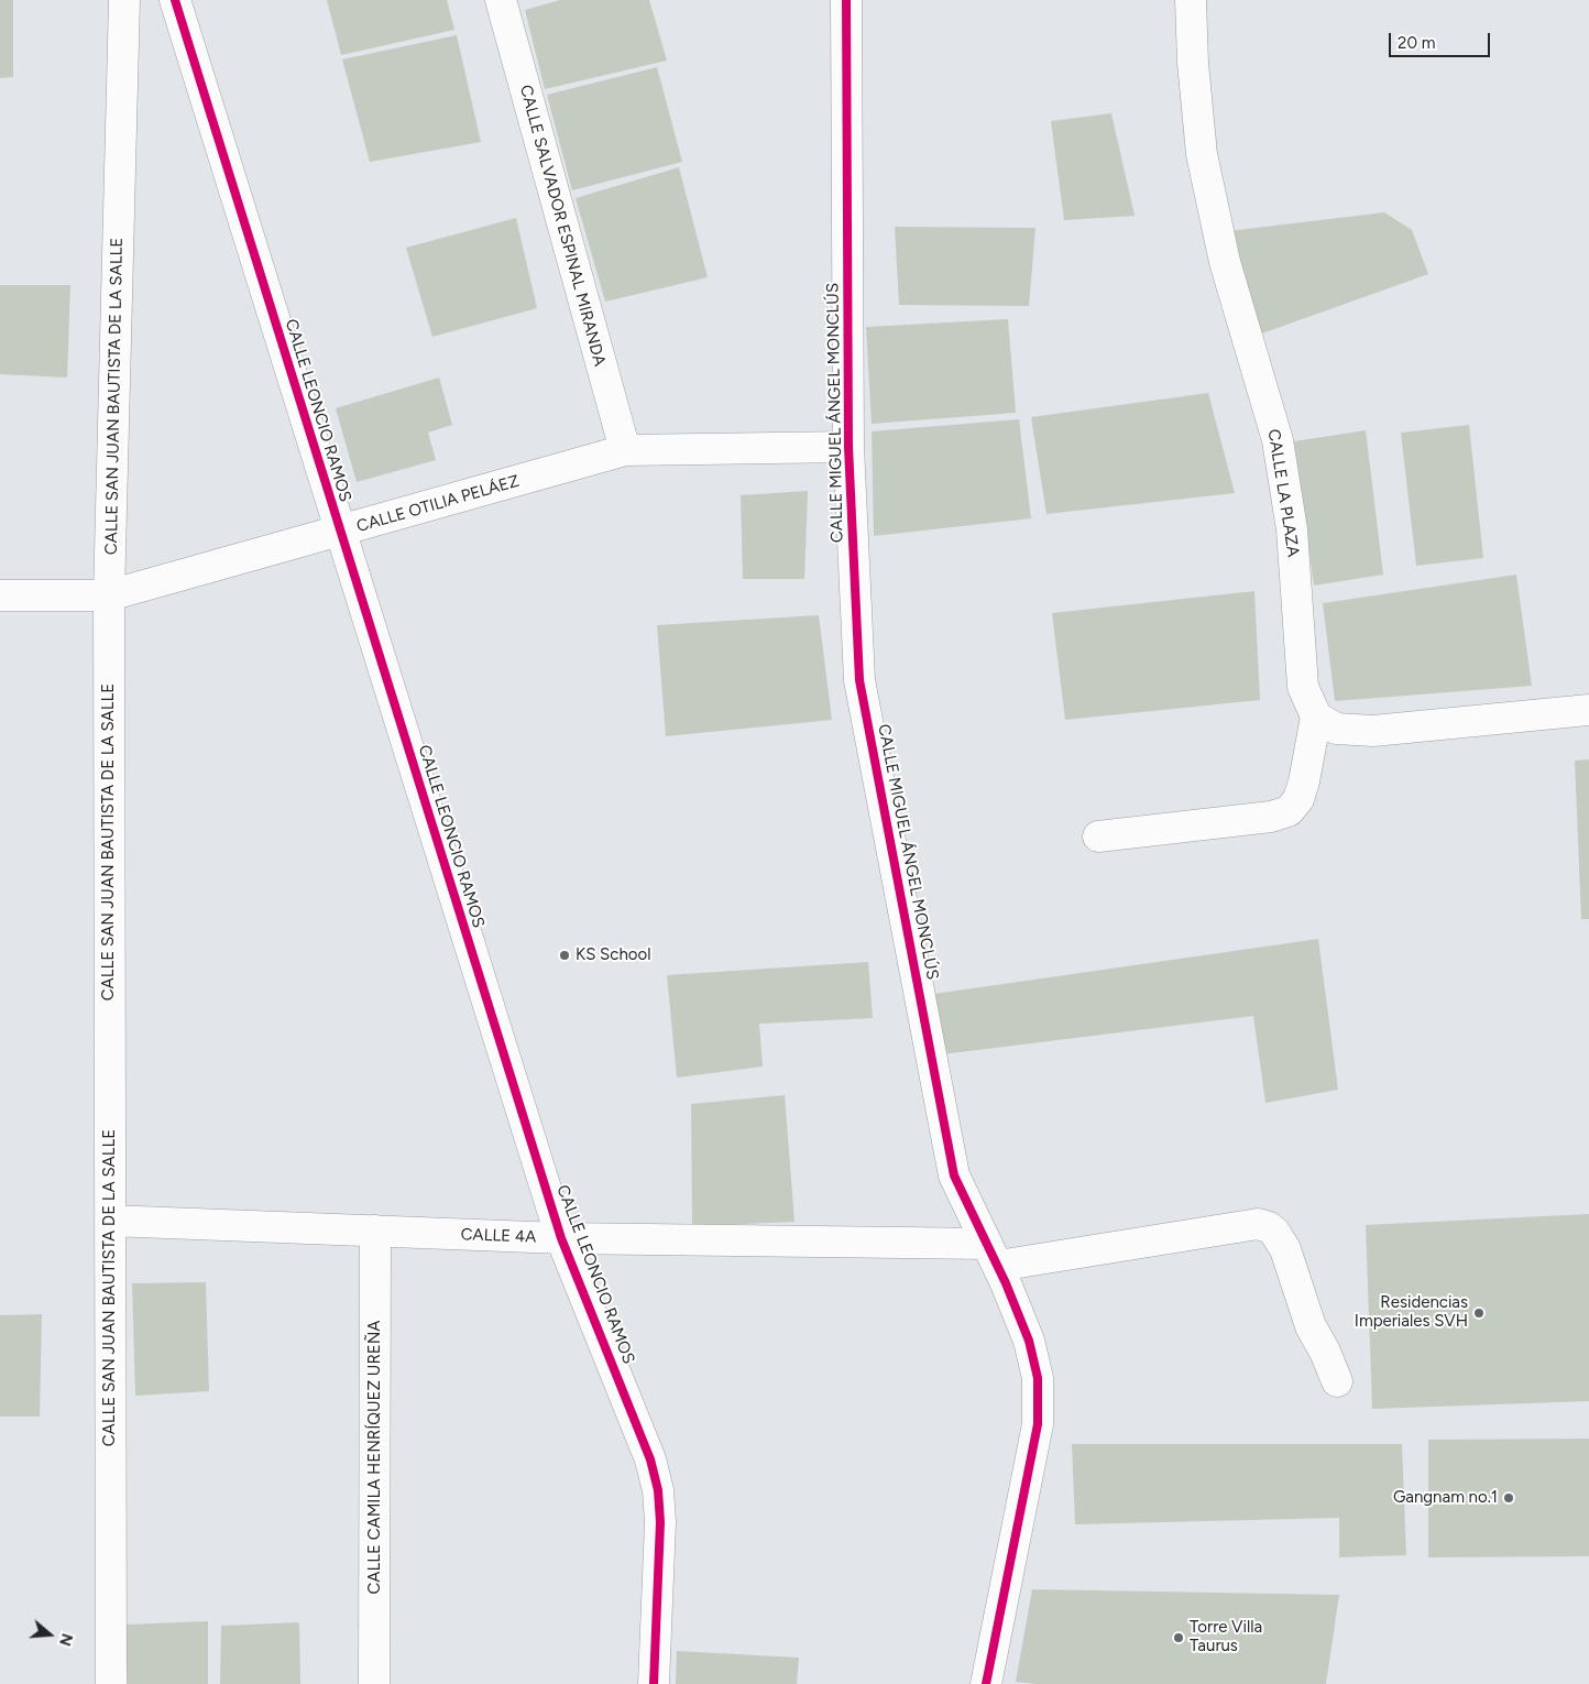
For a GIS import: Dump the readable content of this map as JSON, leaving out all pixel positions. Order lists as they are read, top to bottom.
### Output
{
  "streets": {
    "street": [
      "CALLE SALVADOR ESPINAL MIRANDA",
      "CALLE SAN JUAN BAUTISTA DE LA SALLE",
      "CALLE LEONCIO RAMOS",
      "CALLE MIGUEL ÁNGEL MONCLÚS",
      "CALLE LA PLAZA",
      "CALLE OTILIA PELÁEZ",
      "CALLE 4A",
      "CALLE CAMILA HENRÍQUEZ UREÑA"
    ]
  },
  "crossings": [
    ["CALLE SALVADOR ESPINAL MIRANDA", "CALLE OTILIA PELÁEZ"],
    ["CALLE SAN JUAN BAUTISTA DE LA SALLE", "CALLE OTILIA PELÁEZ"],
    ["CALLE SAN JUAN BAUTISTA DE LA SALLE", "CALLE 4A"],
    ["CALLE LEONCIO RAMOS", "CALLE OTILIA PELÁEZ"],
    ["CALLE LEONCIO RAMOS", "CALLE 4A"],
    ["CALLE MIGUEL ÁNGEL MONCLÚS", "CALLE OTILIA PELÁEZ"],
    ["CALLE MIGUEL ÁNGEL MONCLÚS", "CALLE 4A"],
    ["CALLE 4A", "CALLE CAMILA HENRÍQUEZ UREÑA"]
  ],
  "places": [
    "KS School",
    "Residencias Imperiales SVH",
    "Gangnam no.1",
    "Torre Villa Taurus"
  ],
  "scale_bar": "20 m",
  "north": "right"
}
